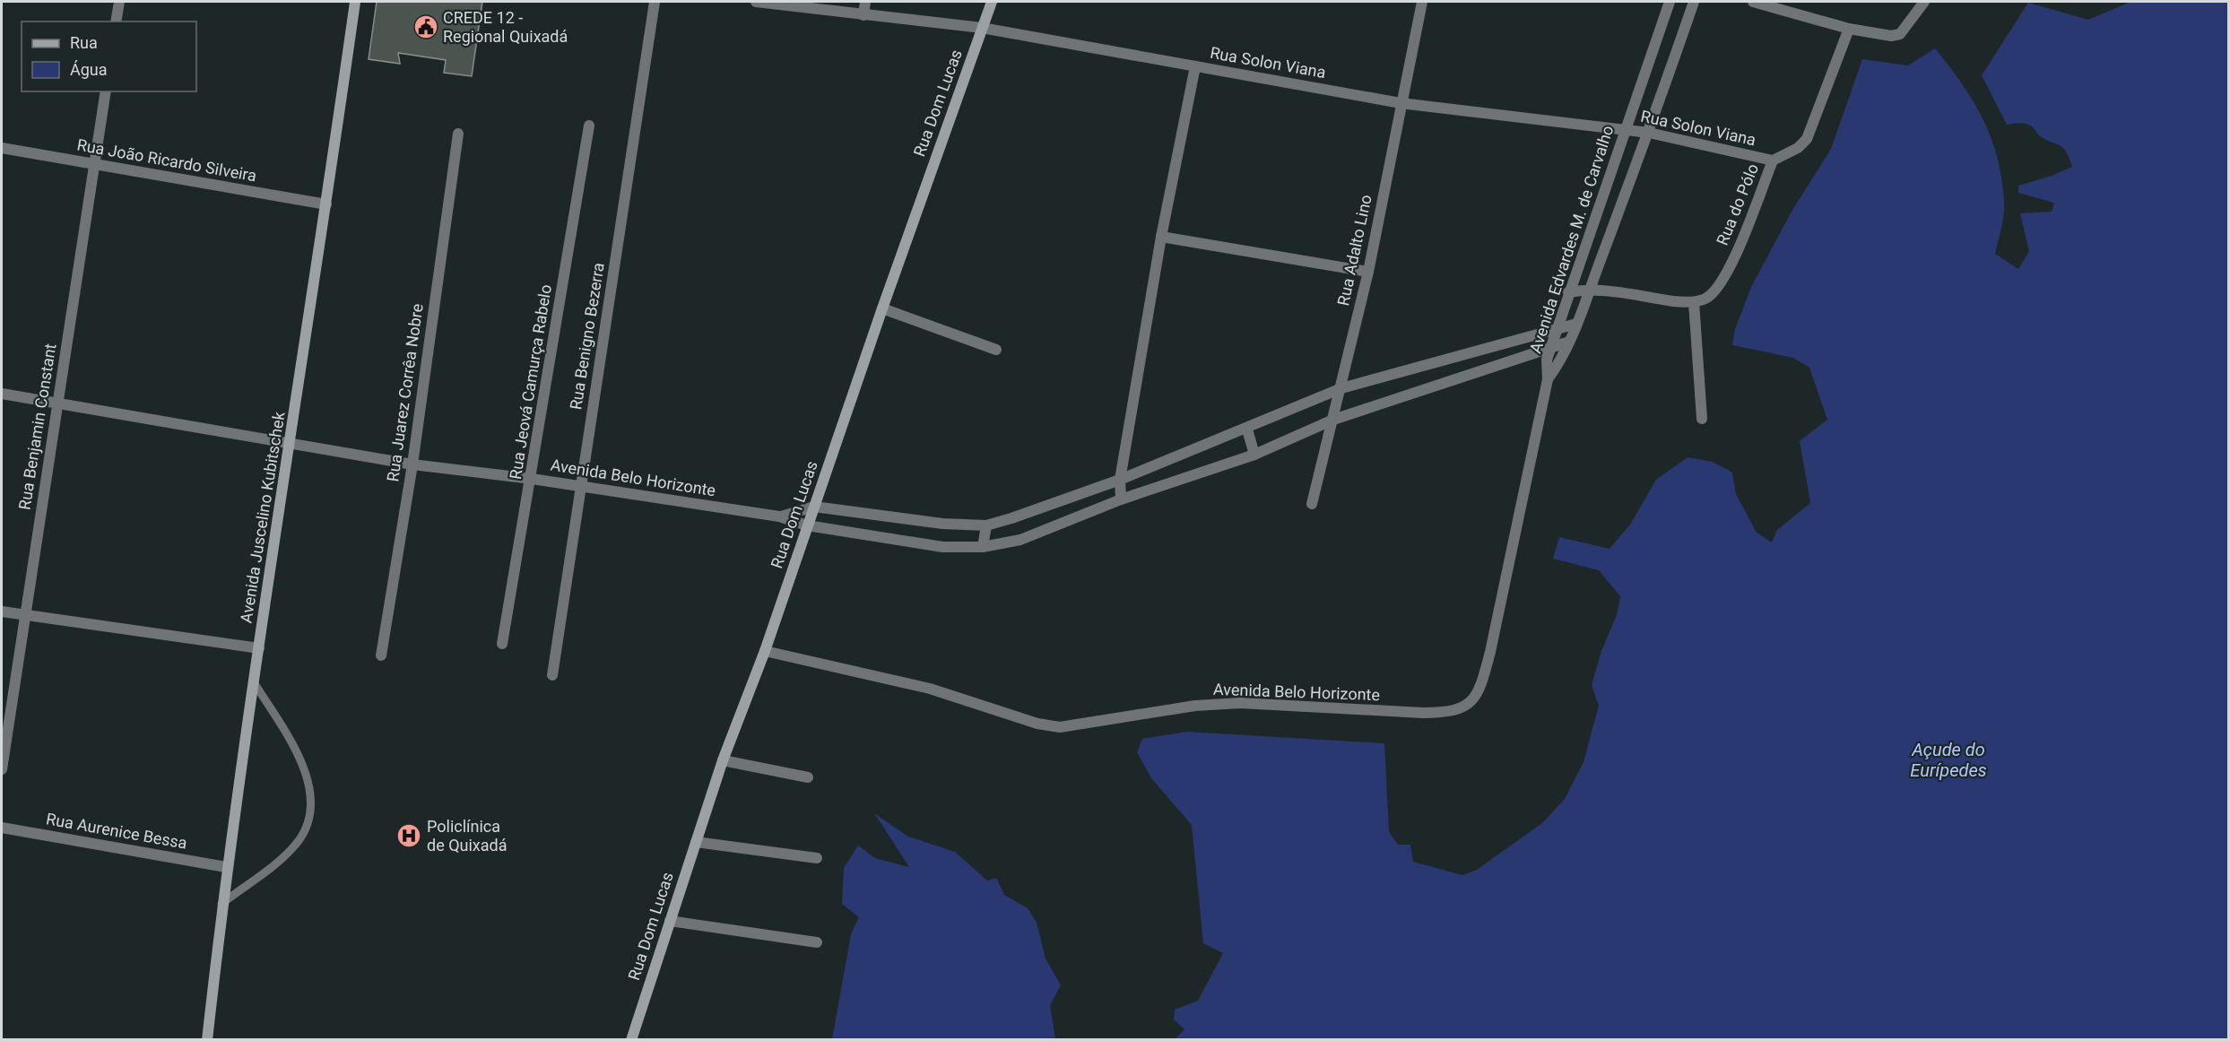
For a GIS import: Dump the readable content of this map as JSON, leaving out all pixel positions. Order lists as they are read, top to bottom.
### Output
{
  "streets": {
    "street": [
      "Rua Solon Viana",
      "Rua Dom Lucas",
      "Rua João Ricardo Silveira",
      "Rua do Pólo",
      "Avenida Edvardes M. de Carvalho",
      "Rua Adalto Lino",
      "Rua Benigno Bezerra",
      "Rua Jeová Camurça Rabelo",
      "Rua Juarez Corrêa Nobre",
      "Rua Benjamin Constant",
      "Avenida Belo Horizonte",
      "Avenida Juscelino Kubitschek",
      "Rua Aurenice Bessa"
    ]
  },
  "crossings": [
    ["Rua Solon Viana", "Rua Dom Lucas"],
    ["Rua Solon Viana", "Rua do Pólo"],
    ["Rua Solon Viana", "Avenida Edvardes M. de Carvalho"],
    ["Rua Solon Viana", "Rua Adalto Lino"],
    ["Rua Dom Lucas", "Avenida Belo Horizonte"],
    ["Rua João Ricardo Silveira", "Rua Benjamin Constant"],
    ["Rua João Ricardo Silveira", "Avenida Juscelino Kubitschek"],
    ["Avenida Edvardes M. de Carvalho", "Avenida Belo Horizonte"],
    ["Rua Adalto Lino", "Avenida Belo Horizonte"],
    ["Rua Benigno Bezerra", "Avenida Belo Horizonte"],
    ["Rua Jeová Camurça Rabelo", "Avenida Belo Horizonte"],
    ["Rua Juarez Corrêa Nobre", "Avenida Belo Horizonte"],
    ["Avenida Belo Horizonte", "Avenida Juscelino Kubitschek"],
    ["Avenida Juscelino Kubitschek", "Rua Aurenice Bessa"]
  ],
  "water": ["Açude do Eurípedes"],
  "places": {
    "public building": ["CREDE 12 - Regional Quixadá"],
    "hospital": ["Policlínica de Quixadá"]
  },
  "legend": ["Rua", "Água"]
}
